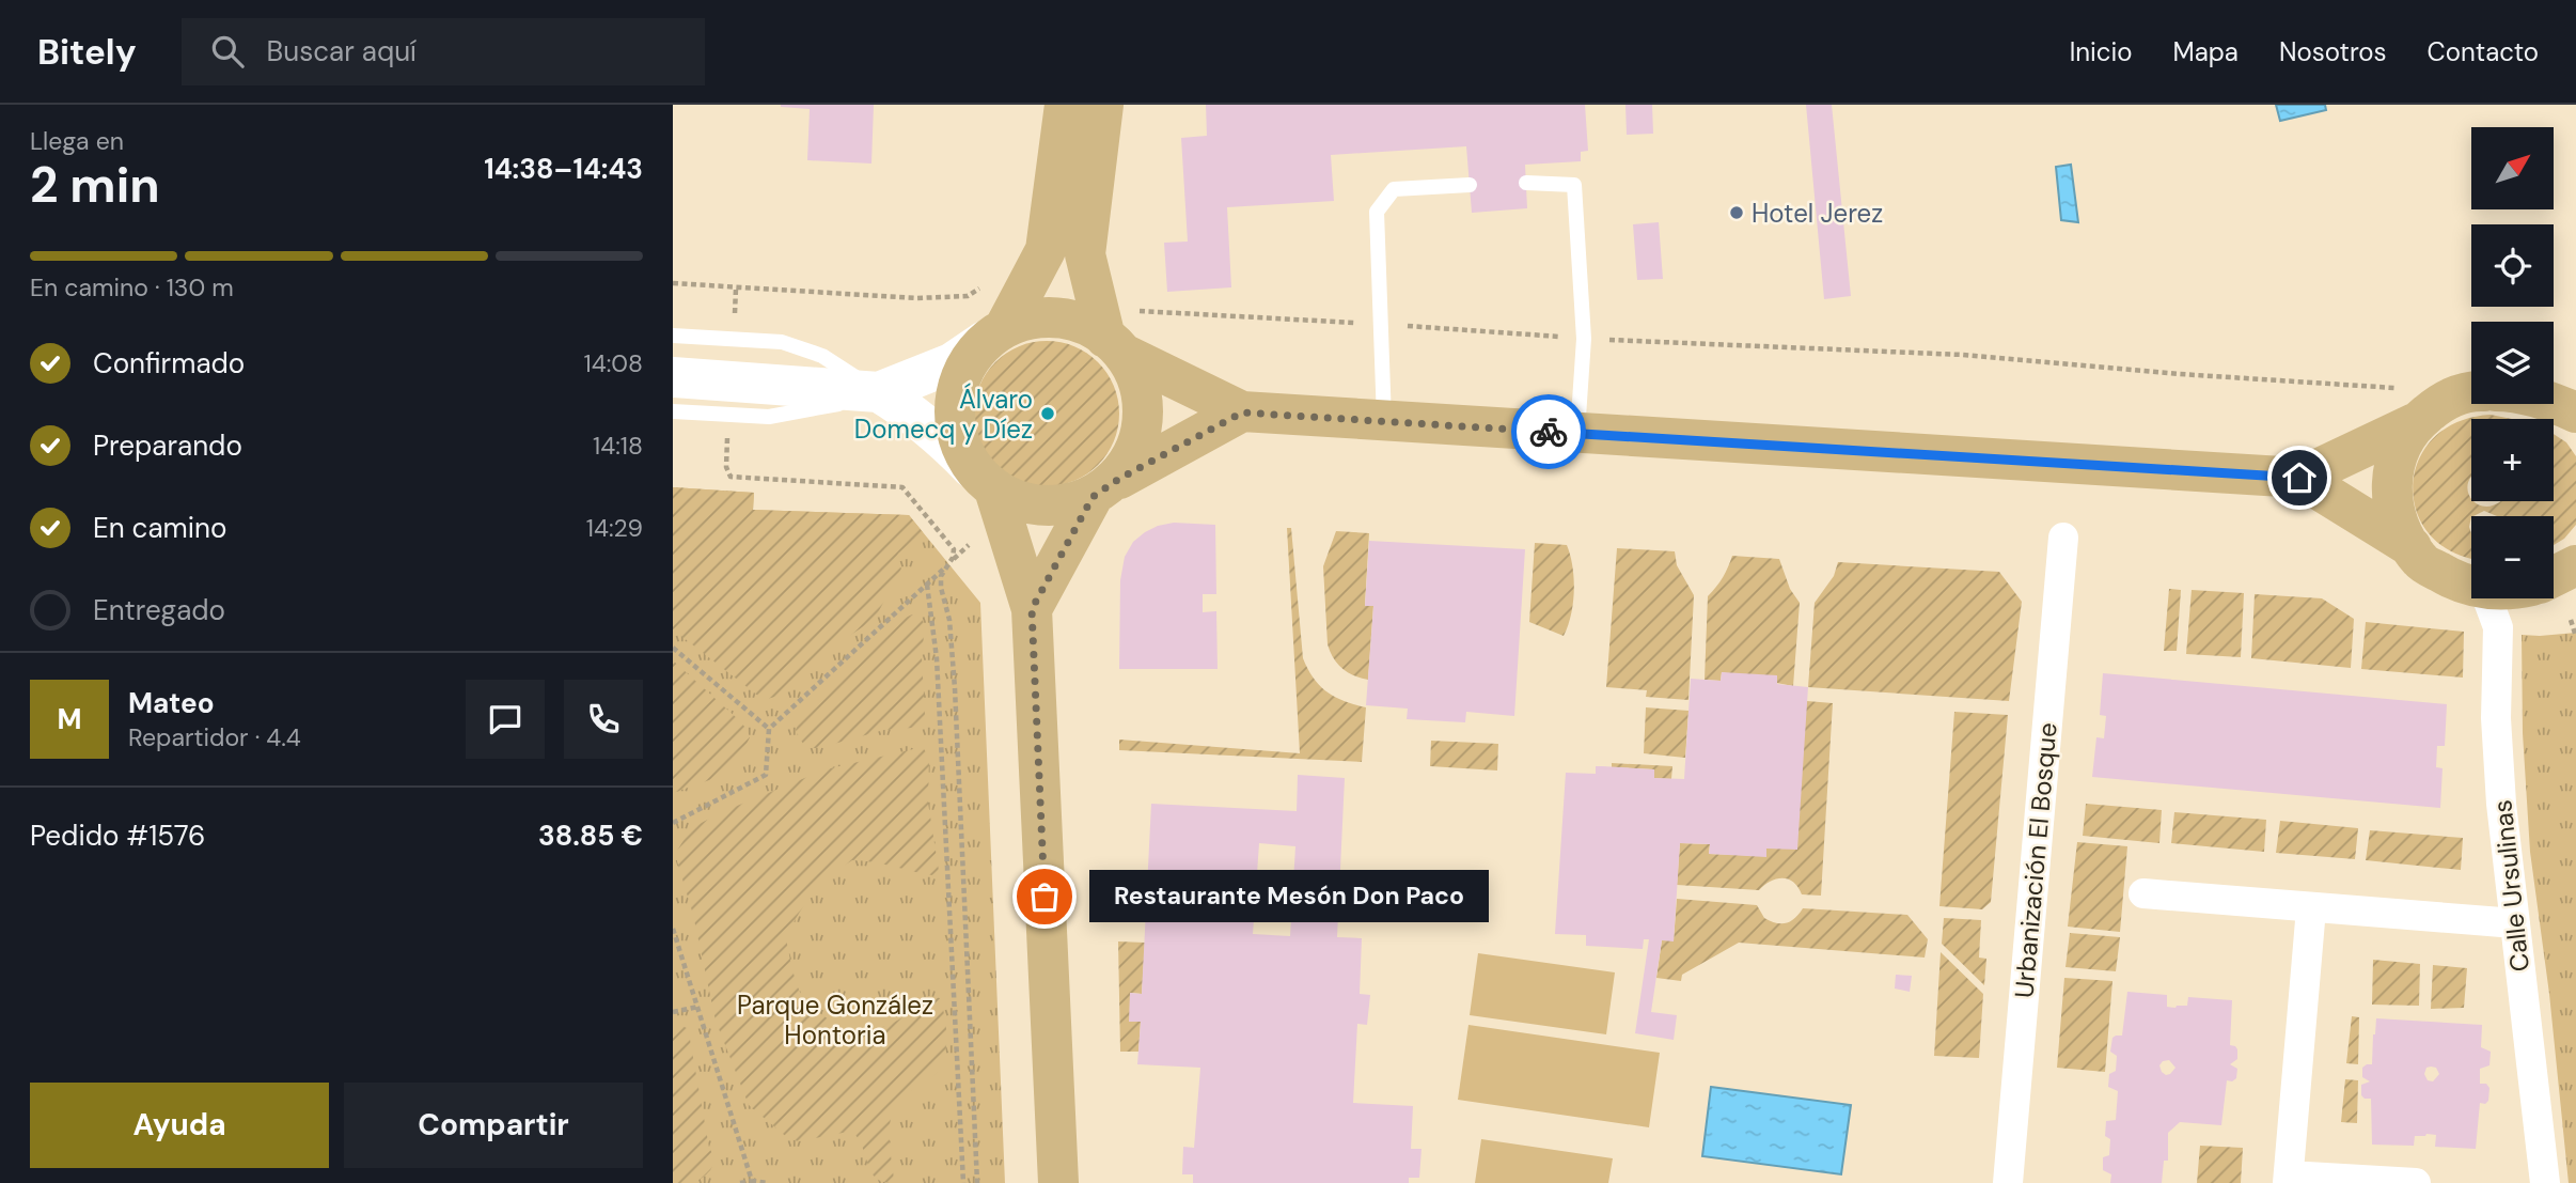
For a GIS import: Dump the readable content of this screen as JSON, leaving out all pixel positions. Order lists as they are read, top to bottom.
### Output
{
  "streets": {
    "street": ["Urbanización El Bosque", "Calle Ursulinas"]
  },
  "parks": ["Parque González Hontoria"],
  "places": ["Hotel Jerez", "Álvaro Domecq y Díez", "Restaurante Mesón Don Paco"],
  "north": "top right",
  "page": {
    "header": "Bitely",
    "search": "Buscar aquí",
    "nav": [
      "Inicio",
      "Mapa",
      "Nosotros",
      "Contacto"
    ],
    "heading": ["2 min", "Llega en", "14:38–14:43"],
    "panel": [
      "Mateo",
      "Repartidor · 4.4",
      "Pedido #1576",
      "38.85 €"
    ],
    "map_buttons": ["+", "−"],
    "bar": "En camino · 130 m",
    "list": [
      ["Confirmado", "14:08"],
      ["Preparando", "14:18"],
      ["En camino", "14:29"],
      "Entregado"
    ],
    "round": "M",
    "bubble": "Restaurante Mesón Don Paco",
    "buttons": ["Ayuda", "Compartir"]
  }
}
